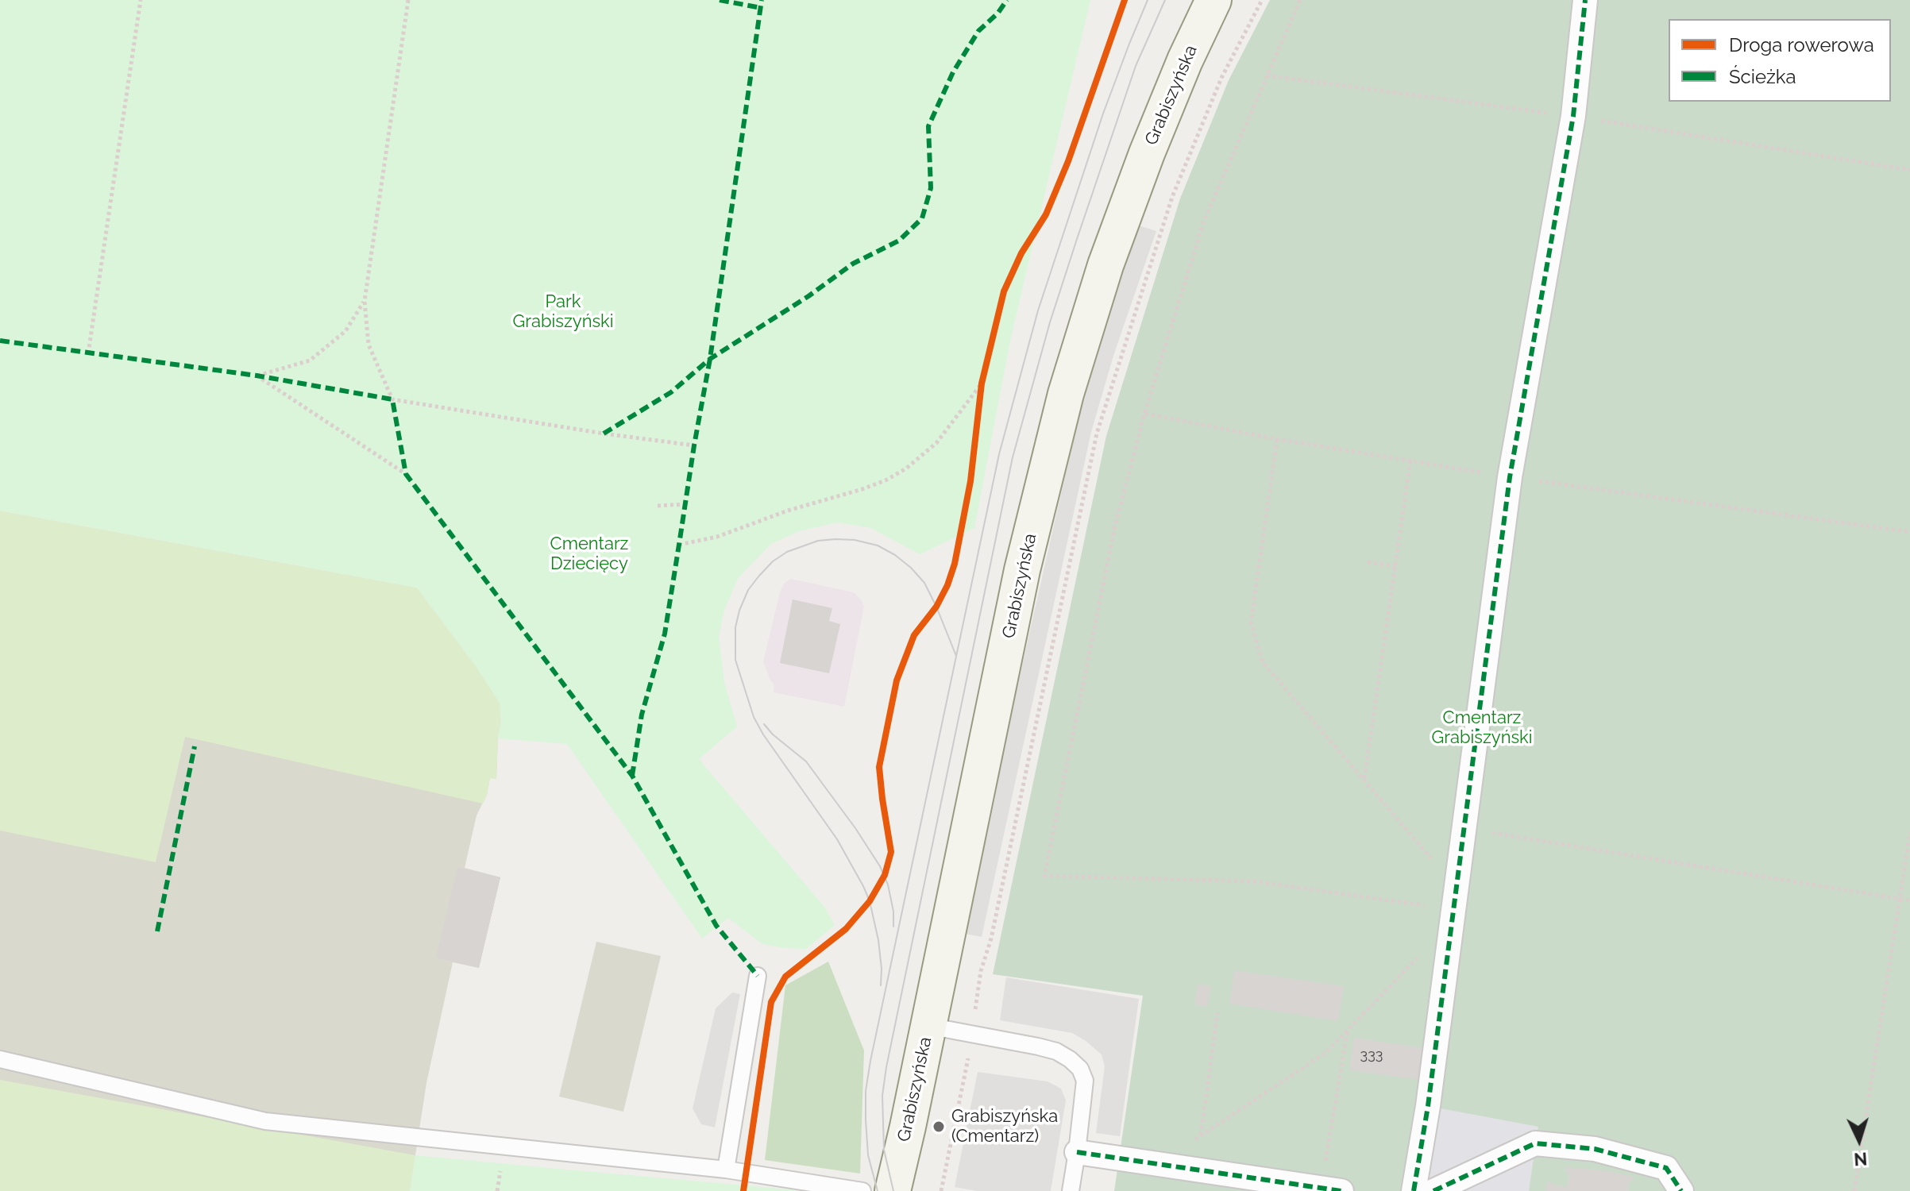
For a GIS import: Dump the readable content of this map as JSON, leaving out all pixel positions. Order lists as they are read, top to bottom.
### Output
{
  "streets": {
    "main road": ["Grabiszyńska"]
  },
  "parks": ["Park Grabiszyński", "Cmentarz Dziecięcy", "Cmentarz Grabiszyński"],
  "places": ["Grabiszyńska (Cmentarz)"],
  "house_numbers": ["333"],
  "legend": ["Droga rowerowa", "Ścieżka"],
  "north": "bottom"
}
